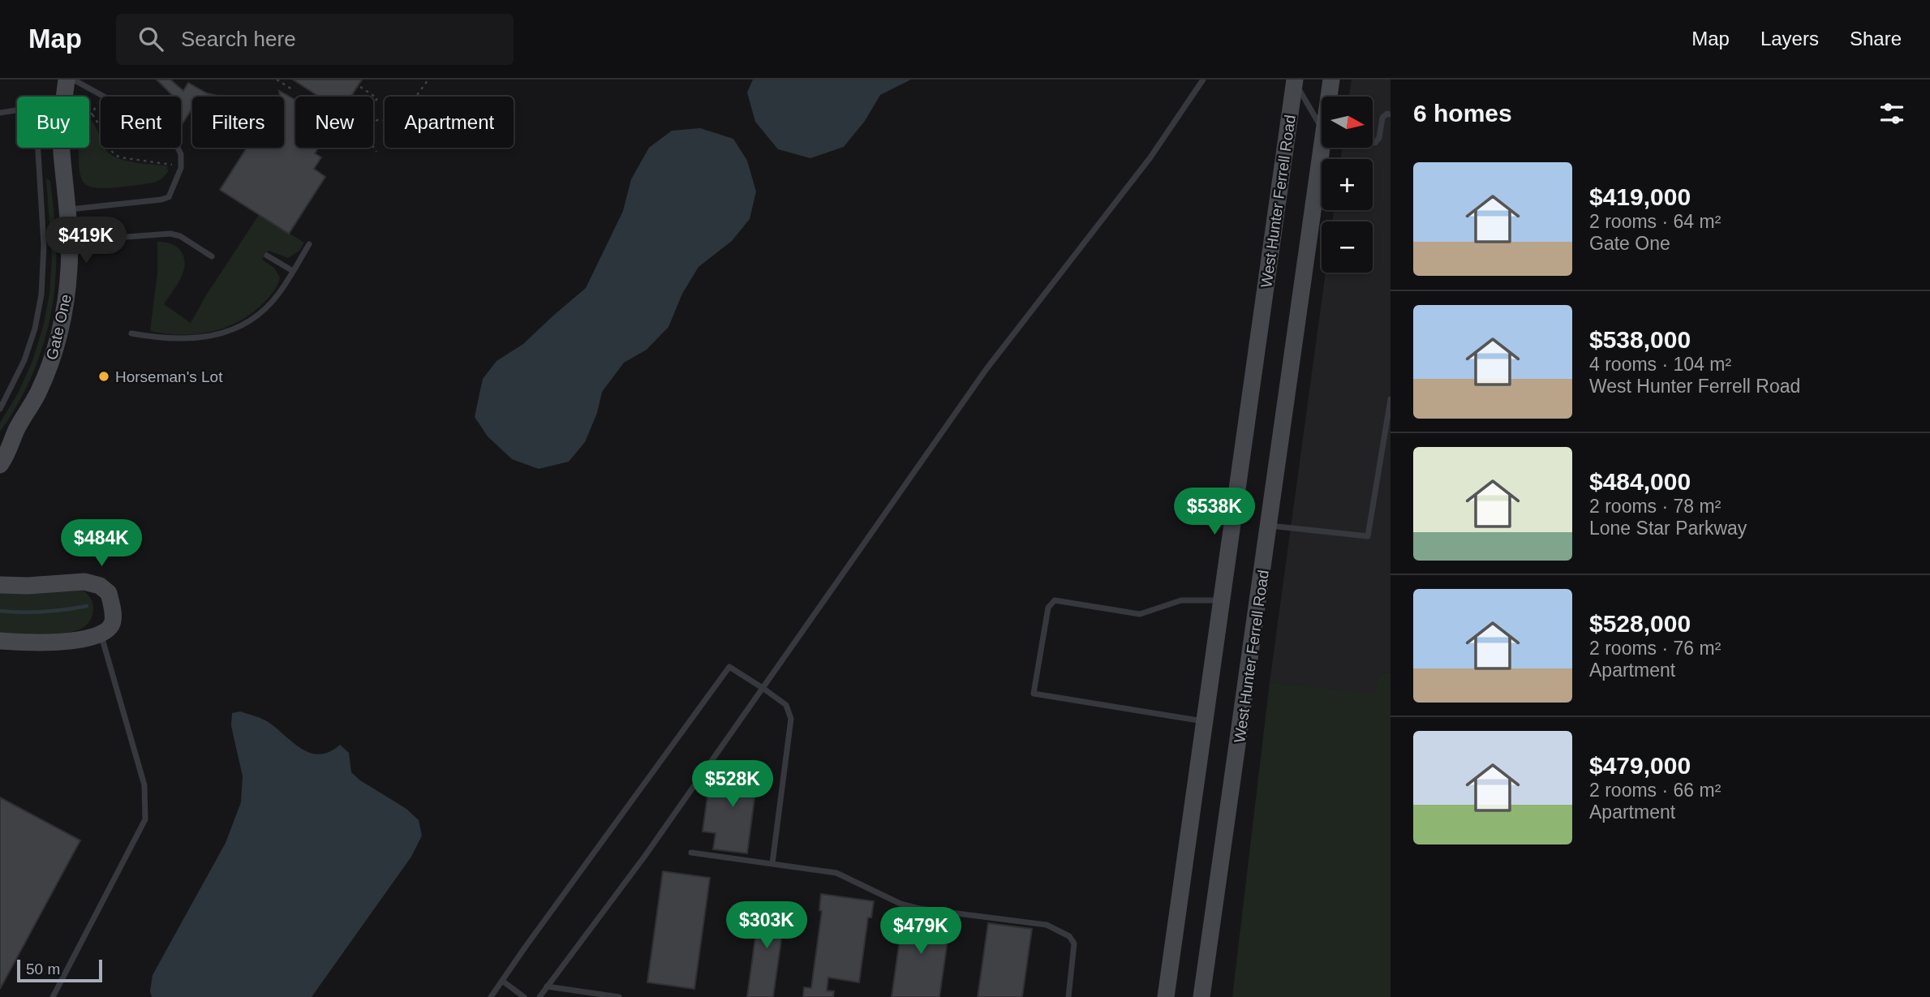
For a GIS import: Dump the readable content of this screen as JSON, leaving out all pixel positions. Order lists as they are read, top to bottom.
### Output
{
  "streets": {
    "main road": ["West Hunter Ferrell Road", "Gate One"]
  },
  "places": ["Horseman's Lot"],
  "scale_bar": "50 m",
  "north": "right",
  "page": {
    "header": "Map",
    "search": "Search here",
    "nav": ["Map", "Layers", "Share"],
    "heading": "6 homes",
    "map_buttons": ["+", "−"],
    "chip": [
      "Buy",
      "Rent",
      "Filters",
      "New",
      "Apartment"
    ],
    "list": [
      {
        "name": "$419,000",
        "note": "2 rooms · 64 m² · Gate One"
      },
      {
        "name": "$538,000",
        "note": "4 rooms · 104 m² · West Hunter Ferrell Road"
      },
      {
        "name": "$484,000",
        "note": "2 rooms · 78 m² · Lone Star Parkway"
      },
      {
        "name": "$528,000",
        "note": "2 rooms · 76 m² · Apartment"
      },
      {
        "name": "$479,000",
        "note": "2 rooms · 66 m² · Apartment"
      }
    ],
    "price": [
      "$419K",
      "$538K",
      "$484K",
      "$528K",
      "$303K",
      "$479K"
    ],
    "scale": "50 m"
  }
}
